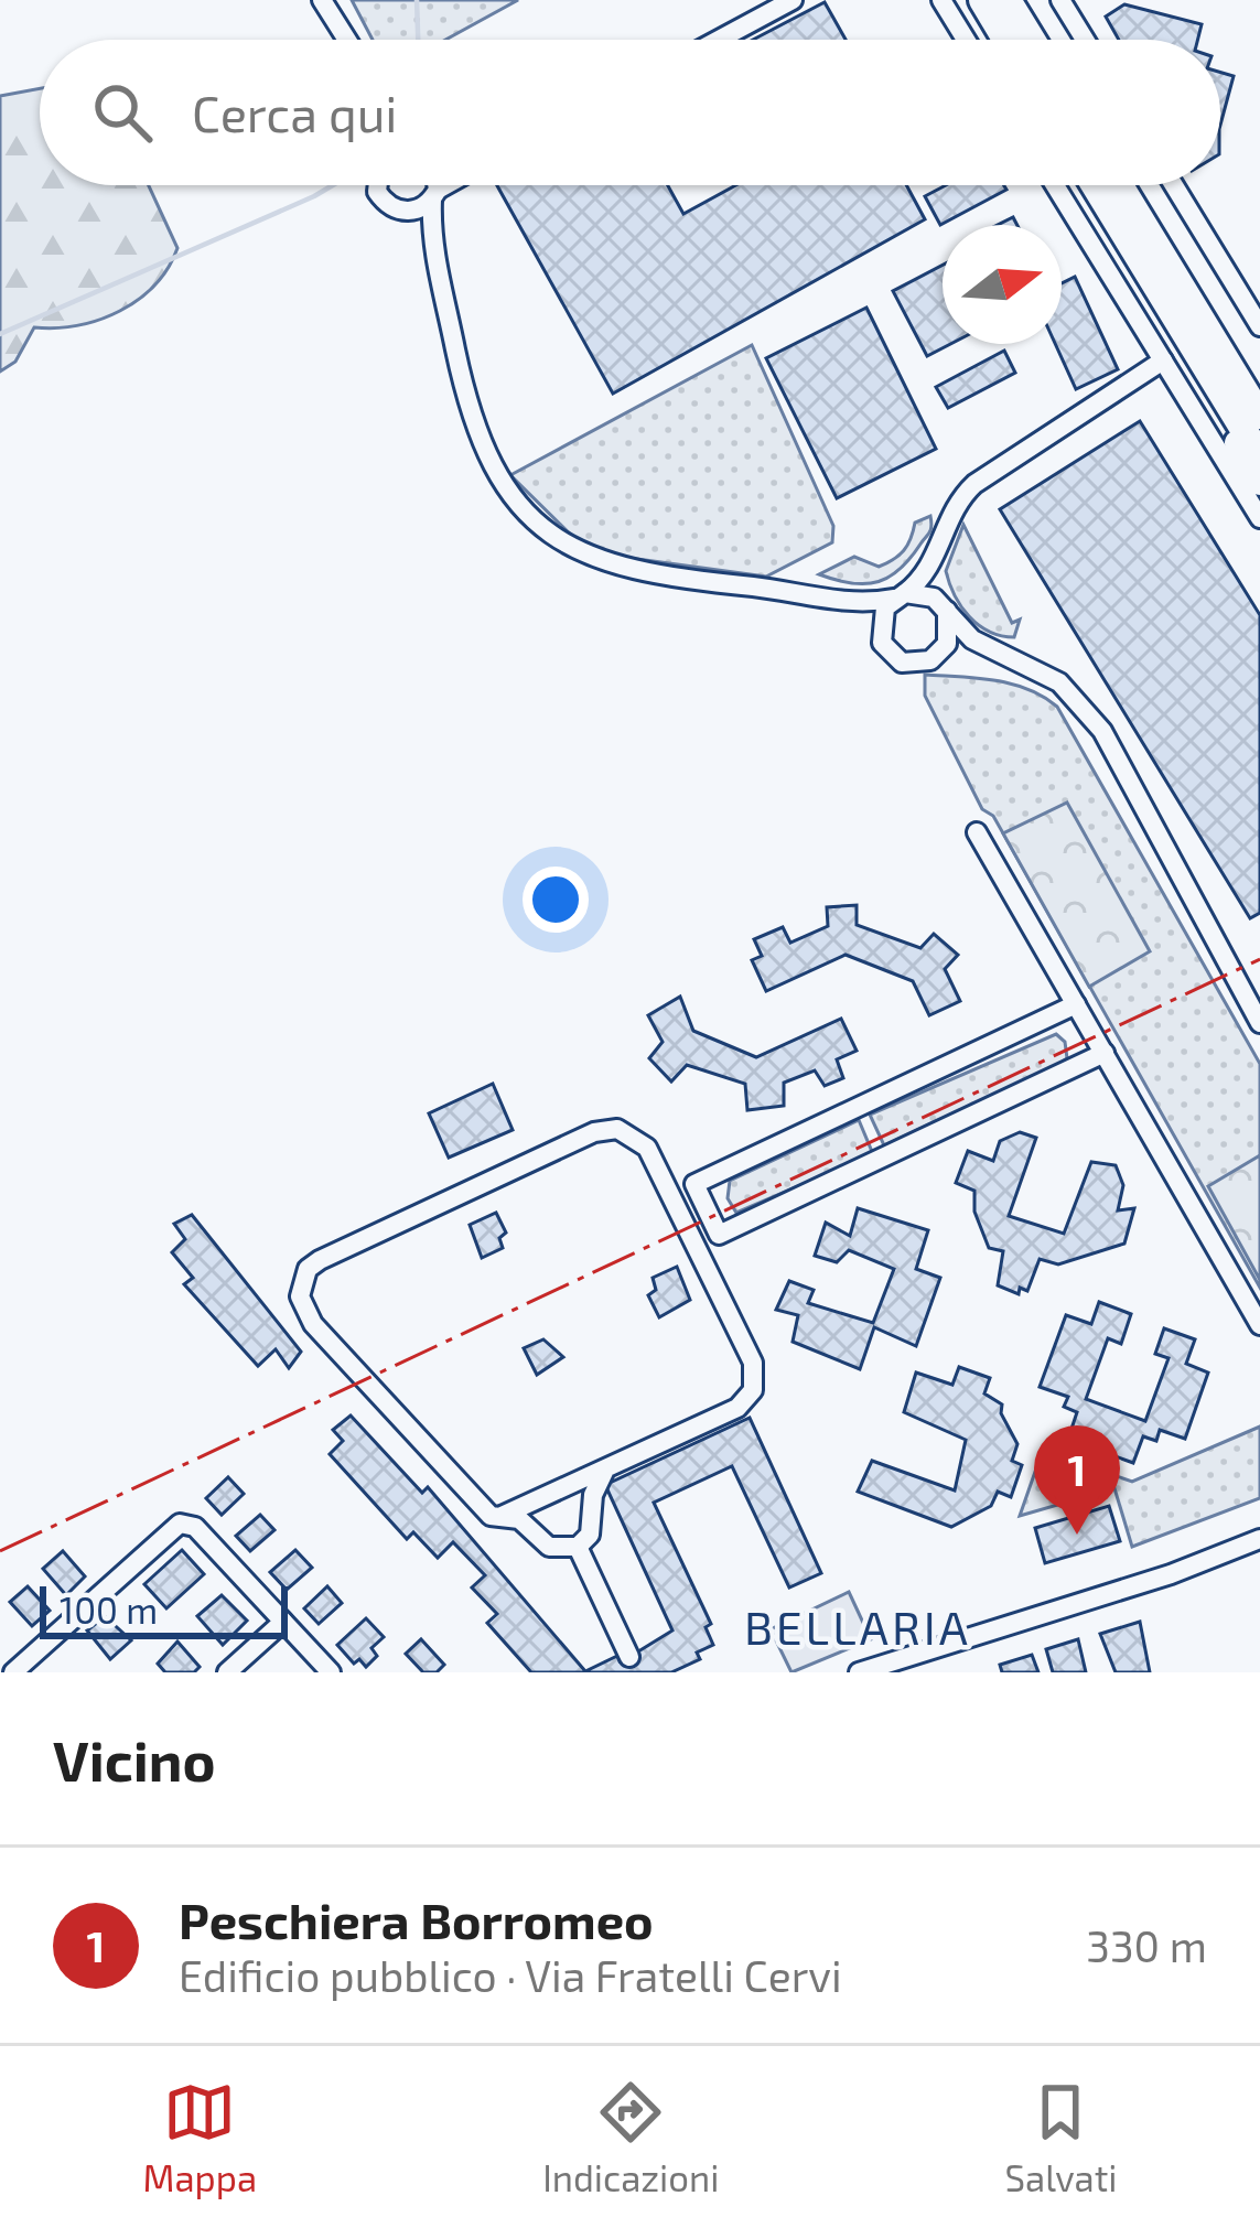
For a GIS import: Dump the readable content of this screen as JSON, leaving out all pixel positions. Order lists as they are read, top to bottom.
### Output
{
  "districts": ["BELLARIA"],
  "scale_bar": "100 m",
  "north": "right",
  "page": {
    "search": "Cerca qui",
    "pins": "1",
    "scale": "100 m",
    "heading": "Vicino",
    "list": [
      {
        "mark": "1",
        "name": "Peschiera Borromeo",
        "note": "Edificio pubblico · Via Fratelli Cervi",
        "value": "330 m"
      }
    ],
    "nav": ["Mappa", "Indicazioni", "Salvati"]
  }
}
